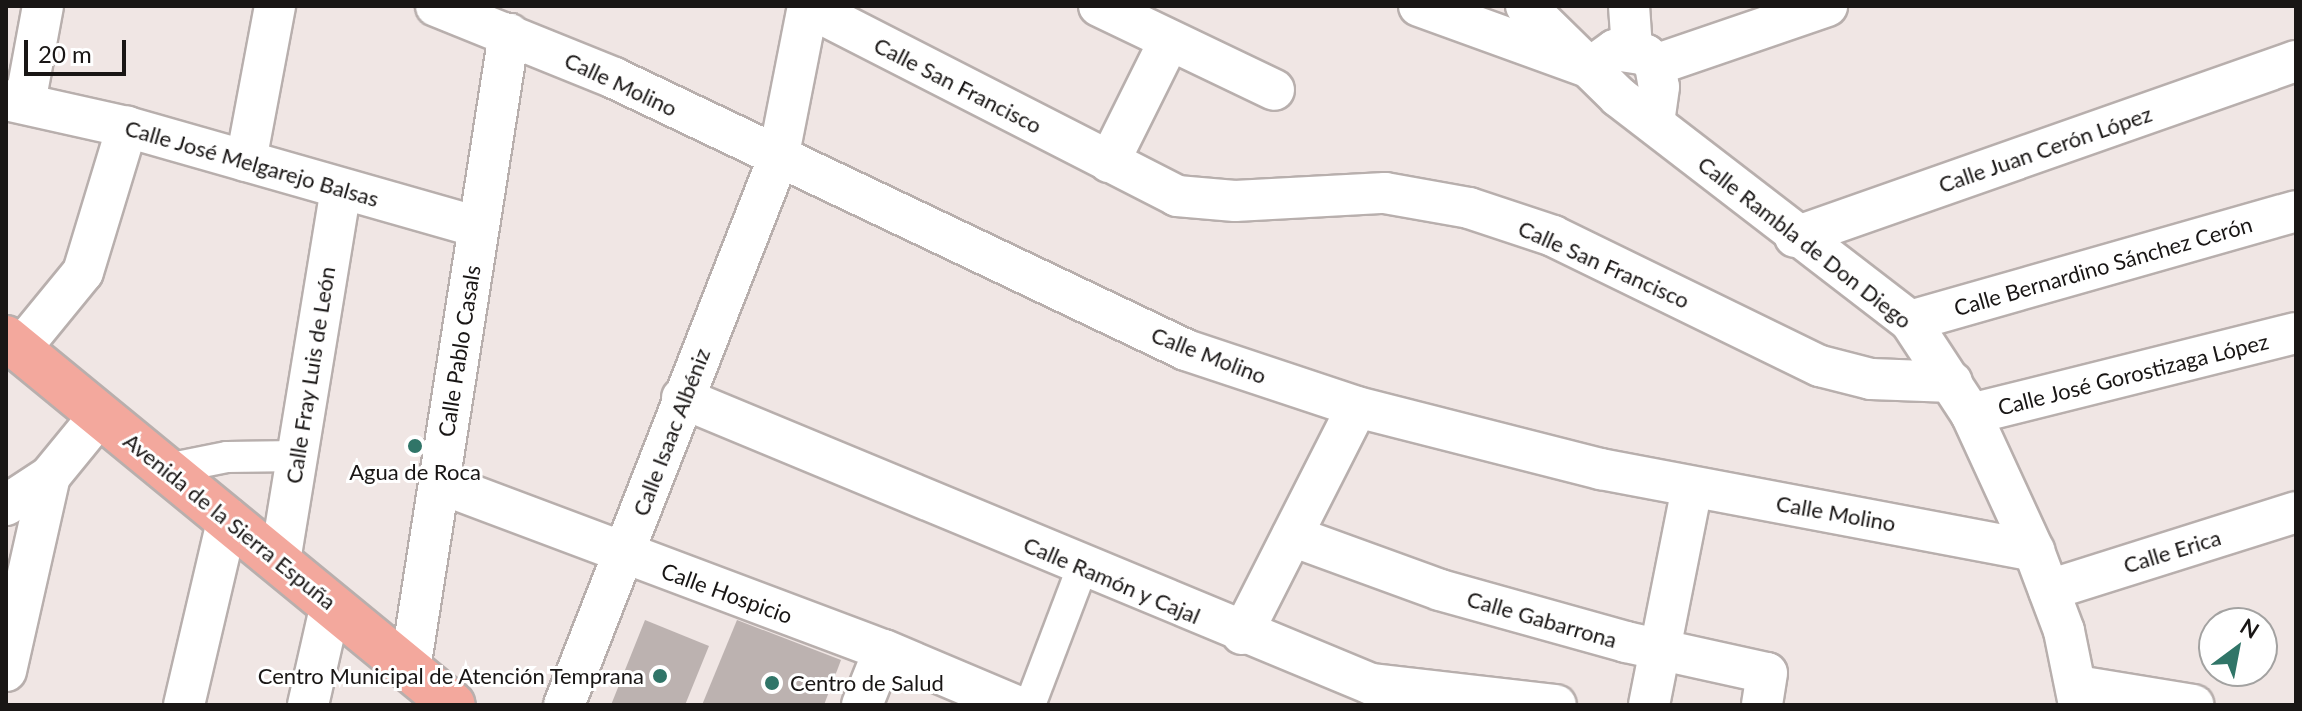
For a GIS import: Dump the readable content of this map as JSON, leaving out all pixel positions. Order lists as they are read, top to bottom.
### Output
{
  "streets": {
    "main road": ["Avenida de la Sierra Espuña"],
    "street": [
      "Calle Molino",
      "Calle San Francisco",
      "Calle Juan Cerón López",
      "Calle José Melgarejo Balsas",
      "Calle Rambla de Don Diego",
      "Calle Bernardino Sánchez Cerón",
      "Calle Pablo Casals",
      "Calle José Gorostizaga López",
      "Calle Fray Luis de León",
      "Calle Isaac Albéniz",
      "Calle Erica",
      "Calle Ramón y Cajal",
      "Calle Hospicio",
      "Calle Gabarrona"
    ]
  },
  "crossings": [
    ["Calle Molino", "Calle Rambla de Don Diego"],
    ["Calle Molino", "Calle Pablo Casals"],
    ["Calle Molino", "Calle Isaac Albéniz"],
    ["Calle San Francisco", "Calle Rambla de Don Diego"],
    ["Calle San Francisco", "Calle José Gorostizaga López"],
    ["Calle San Francisco", "Calle Isaac Albéniz"],
    ["Calle Juan Cerón López", "Calle Rambla de Don Diego"],
    ["Calle José Melgarejo Balsas", "Calle Pablo Casals"],
    ["Calle José Melgarejo Balsas", "Calle Fray Luis de León"],
    ["Calle Rambla de Don Diego", "Calle Bernardino Sánchez Cerón"],
    ["Calle Rambla de Don Diego", "Calle José Gorostizaga López"],
    ["Calle Rambla de Don Diego", "Calle Erica"],
    ["Calle Pablo Casals", "Avenida de la Sierra Espuña"],
    ["Calle Pablo Casals", "Calle Hospicio"],
    ["Calle Fray Luis de León", "Avenida de la Sierra Espuña"],
    ["Calle Isaac Albéniz", "Calle Ramón y Cajal"],
    ["Calle Isaac Albéniz", "Calle Hospicio"]
  ],
  "places": ["Agua de Roca", "Centro Municipal de Atención Temprana", "Centro de Salud"],
  "scale_bar": "20 m",
  "north": "top right"
}
